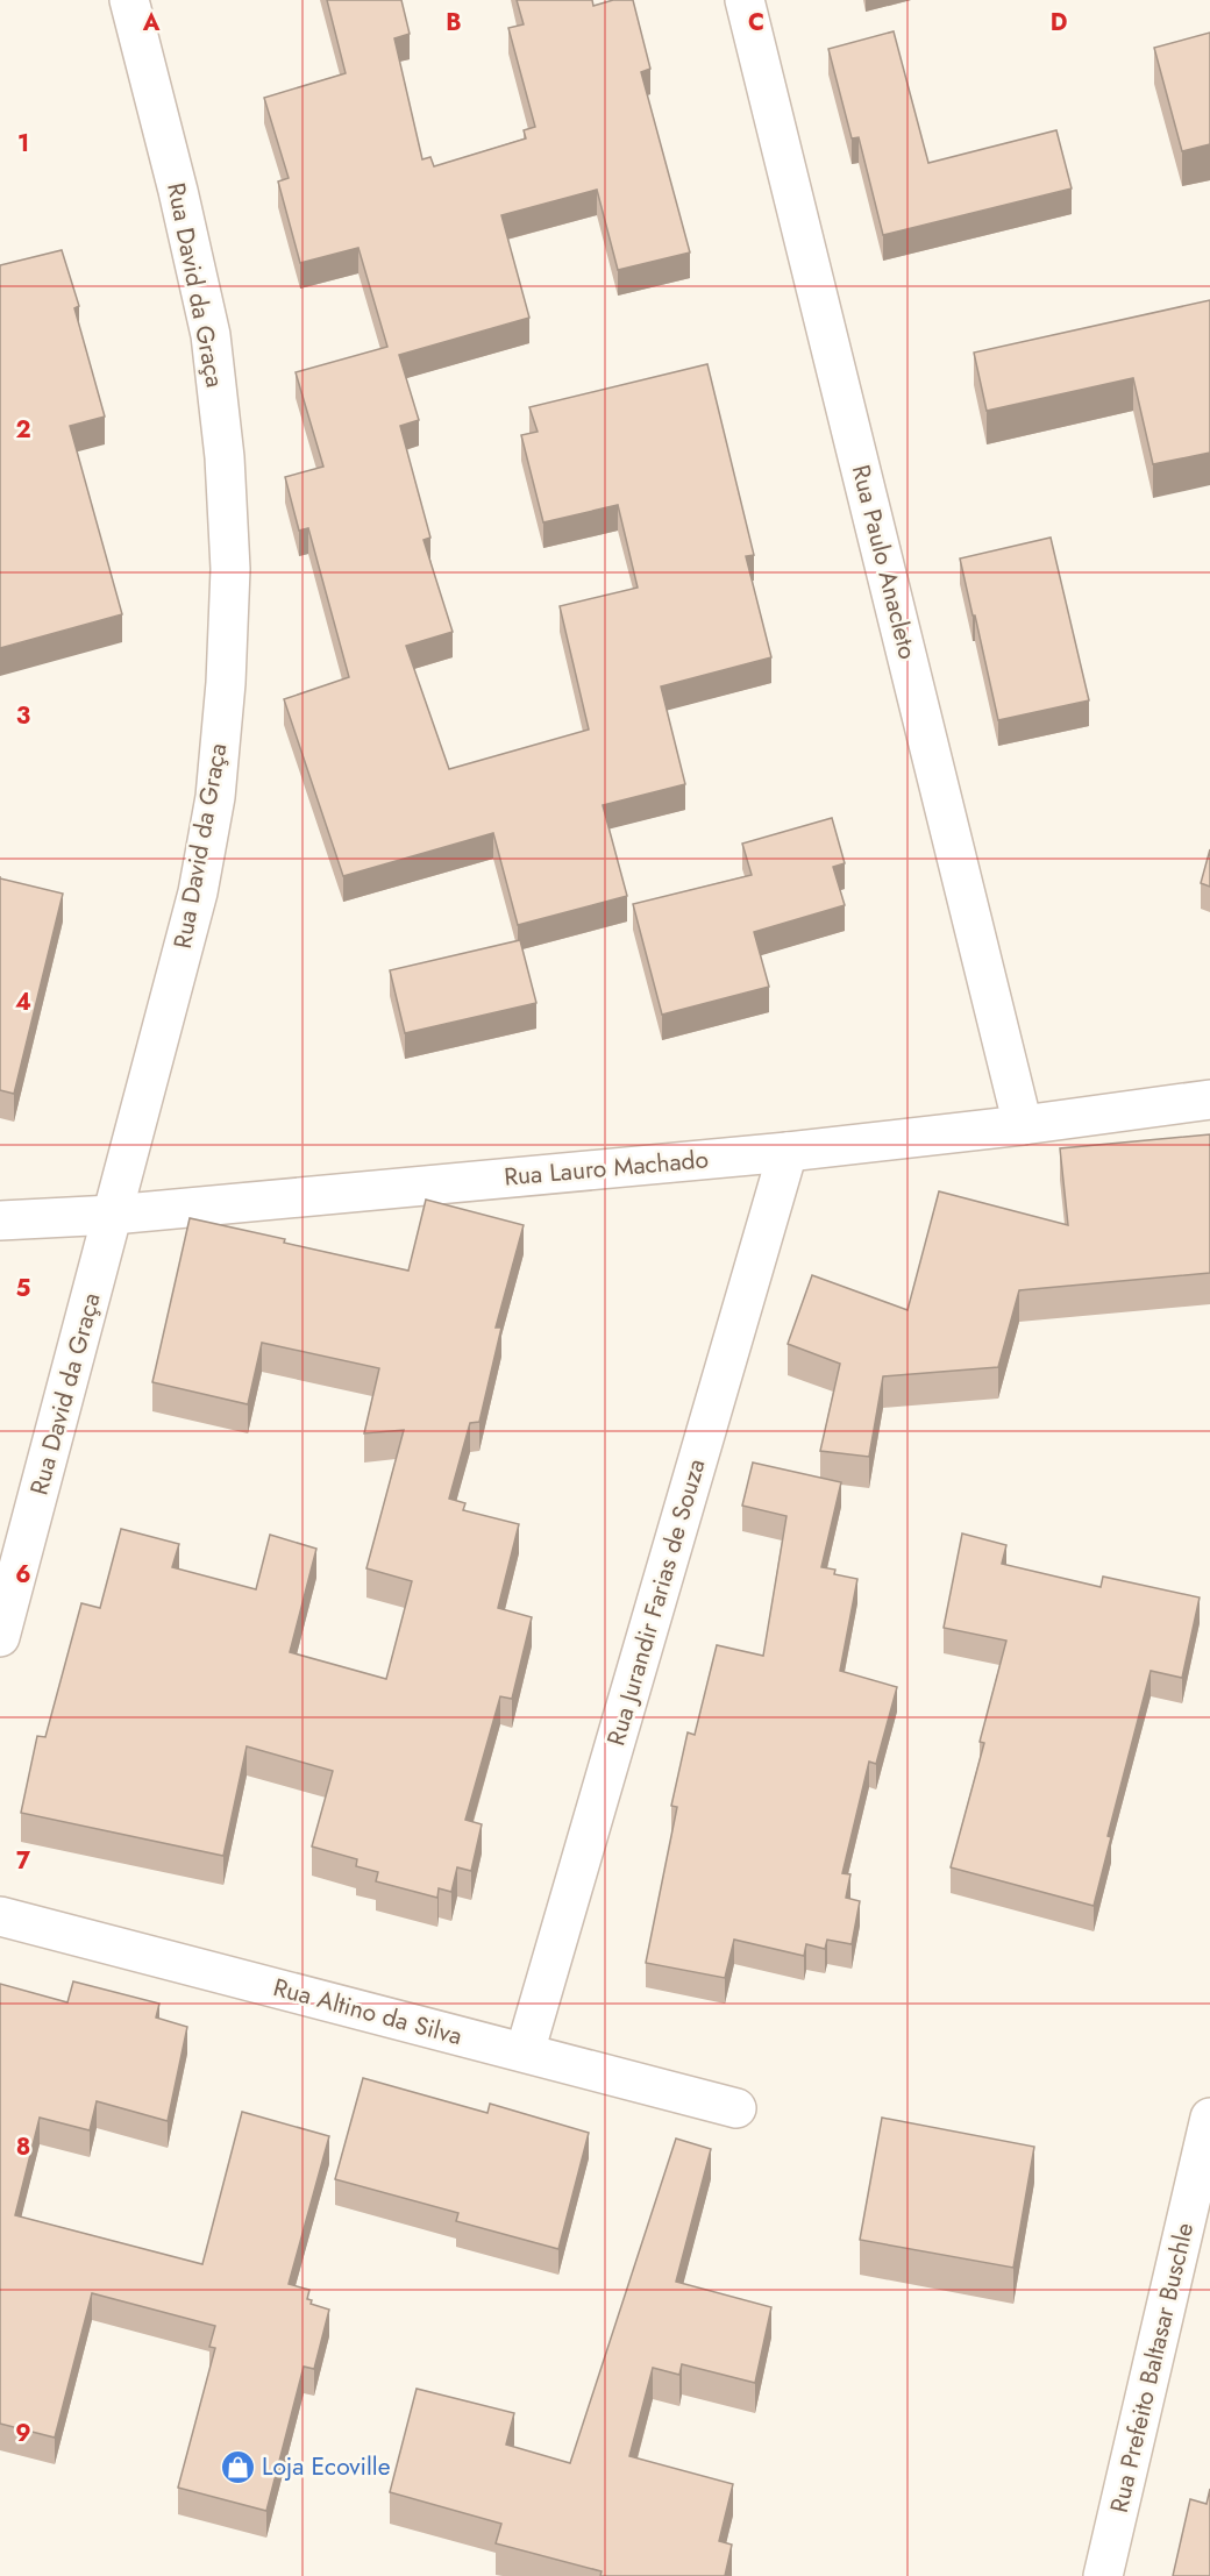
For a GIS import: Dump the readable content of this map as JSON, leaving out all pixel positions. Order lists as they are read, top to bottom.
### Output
{
  "streets": {
    "street": [
      "Rua David da Graça",
      "Rua Paulo Anacleto",
      "Rua Lauro Machado",
      "Rua Jurandir Farias de Souza",
      "Rua Altino da Silva",
      "Rua Prefeito Baltasar Buschle"
    ]
  },
  "crossings": [
    ["Rua David da Graça", "Rua Lauro Machado"],
    ["Rua Paulo Anacleto", "Rua Lauro Machado"],
    ["Rua Lauro Machado", "Rua Jurandir Farias de Souza"],
    ["Rua Jurandir Farias de Souza", "Rua Altino da Silva"]
  ],
  "places": {
    "shop": ["Loja Ecoville"]
  },
  "grid": {
    "columns": [
      "A",
      "B",
      "C",
      "D"
    ],
    "rows": [
      "1",
      "2",
      "3",
      "4",
      "5",
      "6",
      "7",
      "8",
      "9"
    ]
  }
}
